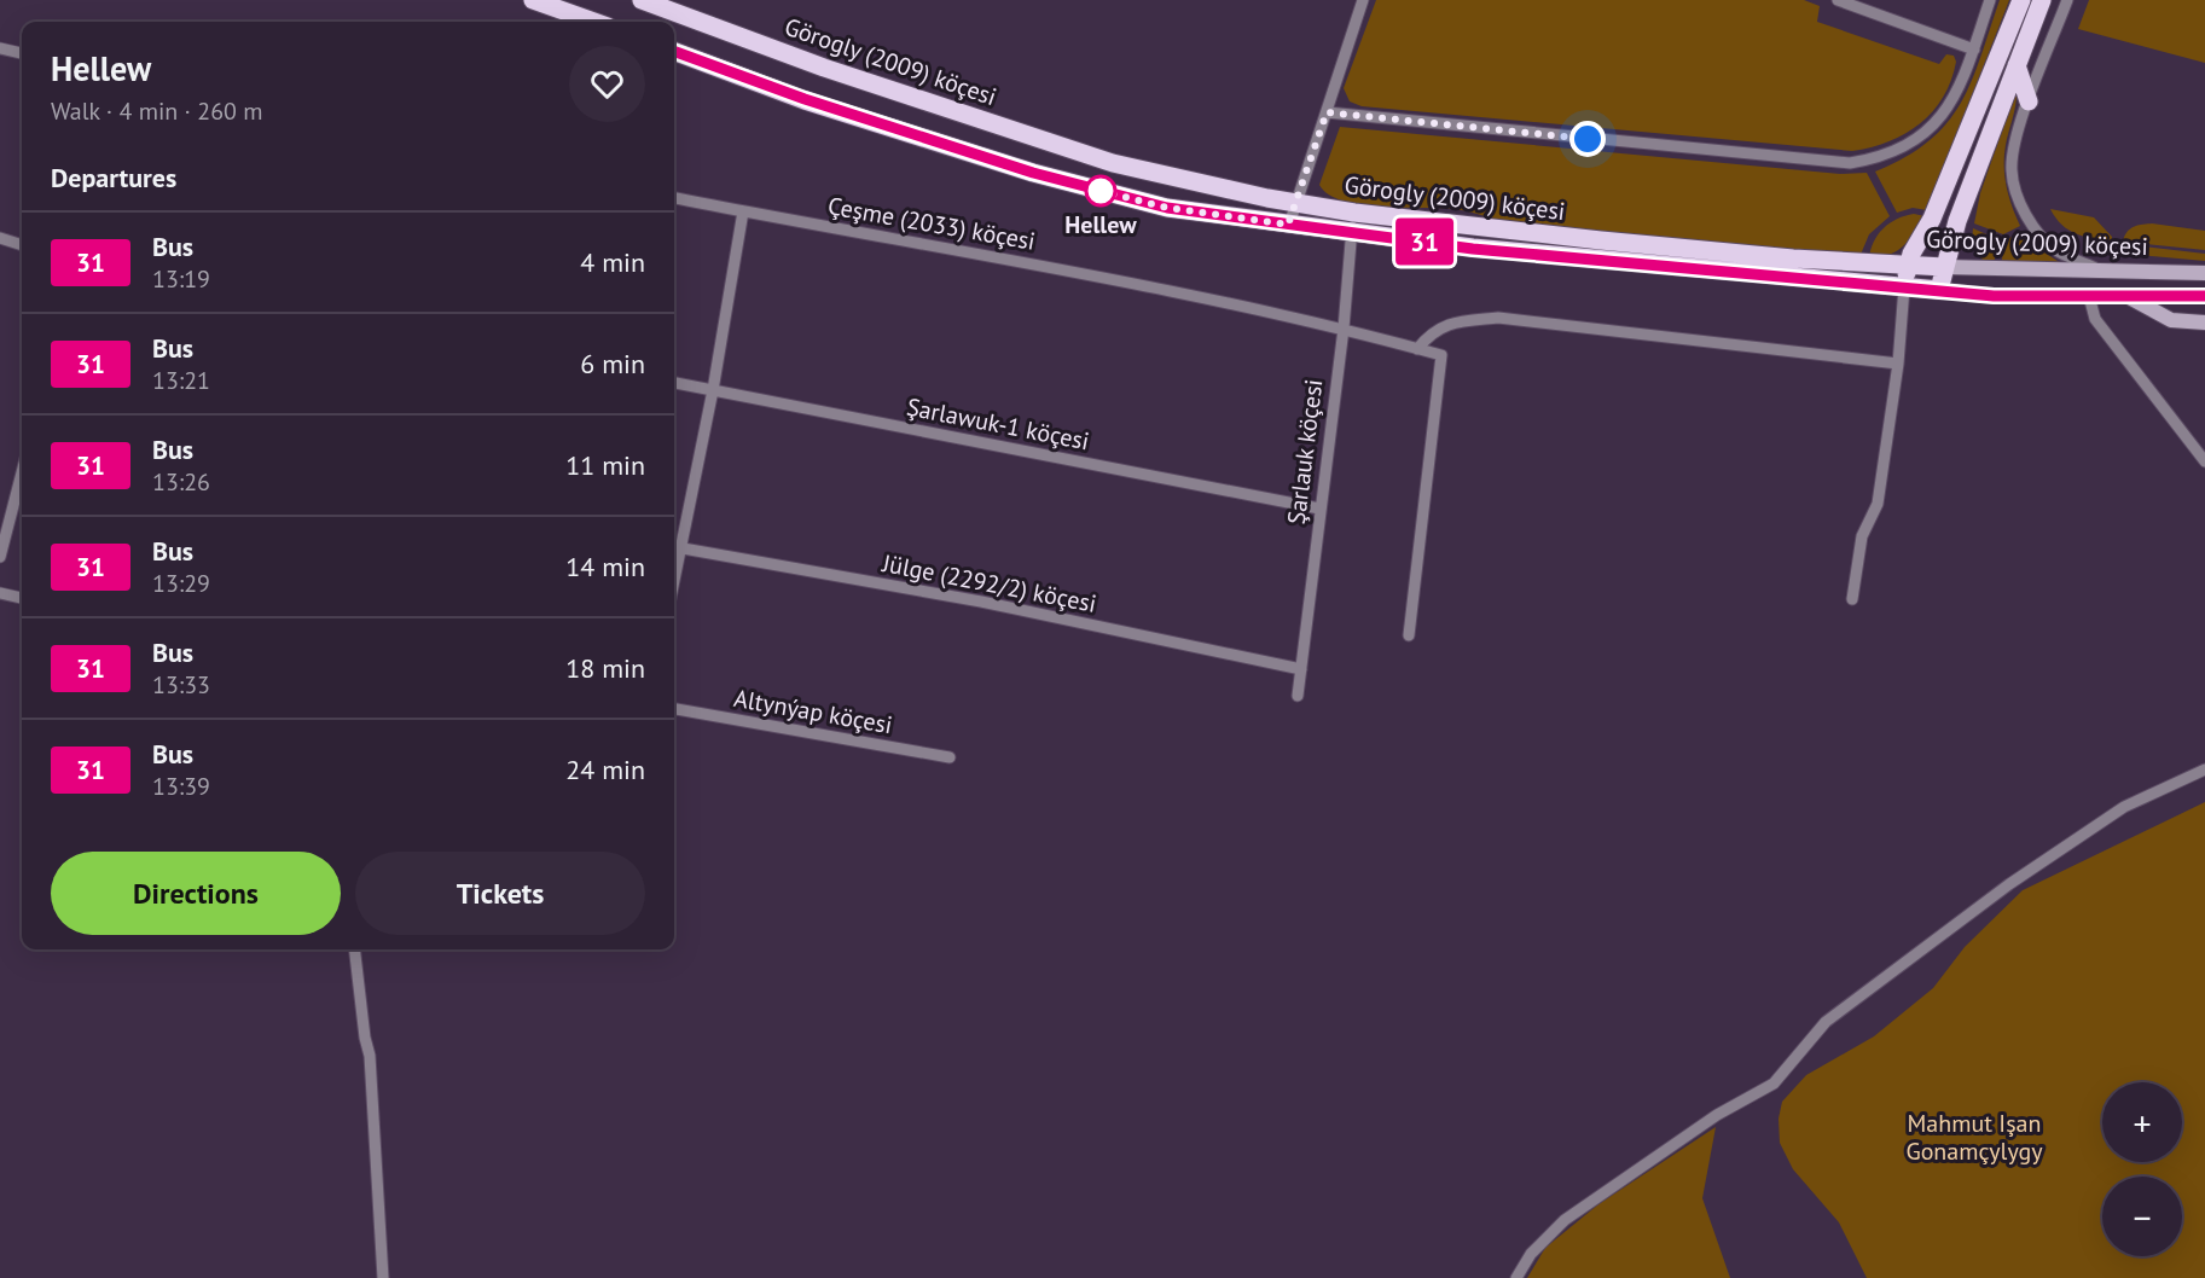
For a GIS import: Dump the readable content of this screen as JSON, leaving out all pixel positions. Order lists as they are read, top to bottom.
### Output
{
  "streets": {
    "main road": ["Görogly (2009) köçesi"],
    "street": [
      "Çeşme (2033) köçesi",
      "Şarlawuk-1 köçesi",
      "Şarlauk köçesi",
      "Jülge (2292/2) köçesi",
      "Altynýap köçesi"
    ]
  },
  "crossings": [
    ["Görogly (2009) köçesi", "Şarlauk köçesi"],
    ["Çeşme (2033) köçesi", "Şarlauk köçesi"],
    ["Şarlawuk-1 köçesi", "Şarlauk köçesi"],
    ["Şarlauk köçesi", "Jülge (2292/2) köçesi"]
  ],
  "parks": ["Mahmut Işan Gonamçylygy"],
  "places": ["Hellew"],
  "lines": ["bus line 31"],
  "page": {
    "on_map": "31",
    "heading": [
      ["Hellew", "Walk · 4 min · 260 m"],
      "Departures"
    ],
    "list": [
      {
        "mark": "31",
        "name": "Bus",
        "note": "13:19",
        "value": "4 min"
      },
      {
        "mark": "31",
        "name": "Bus",
        "note": "13:21",
        "value": "6 min"
      },
      {
        "mark": "31",
        "name": "Bus",
        "note": "13:26",
        "value": "11 min"
      },
      {
        "mark": "31",
        "name": "Bus",
        "note": "13:29",
        "value": "14 min"
      },
      {
        "mark": "31",
        "name": "Bus",
        "note": "13:33",
        "value": "18 min"
      },
      {
        "mark": "31",
        "name": "Bus",
        "note": "13:39",
        "value": "24 min"
      }
    ],
    "buttons": ["Directions", "Tickets"],
    "map_buttons": ["+", "−"]
  }
}
